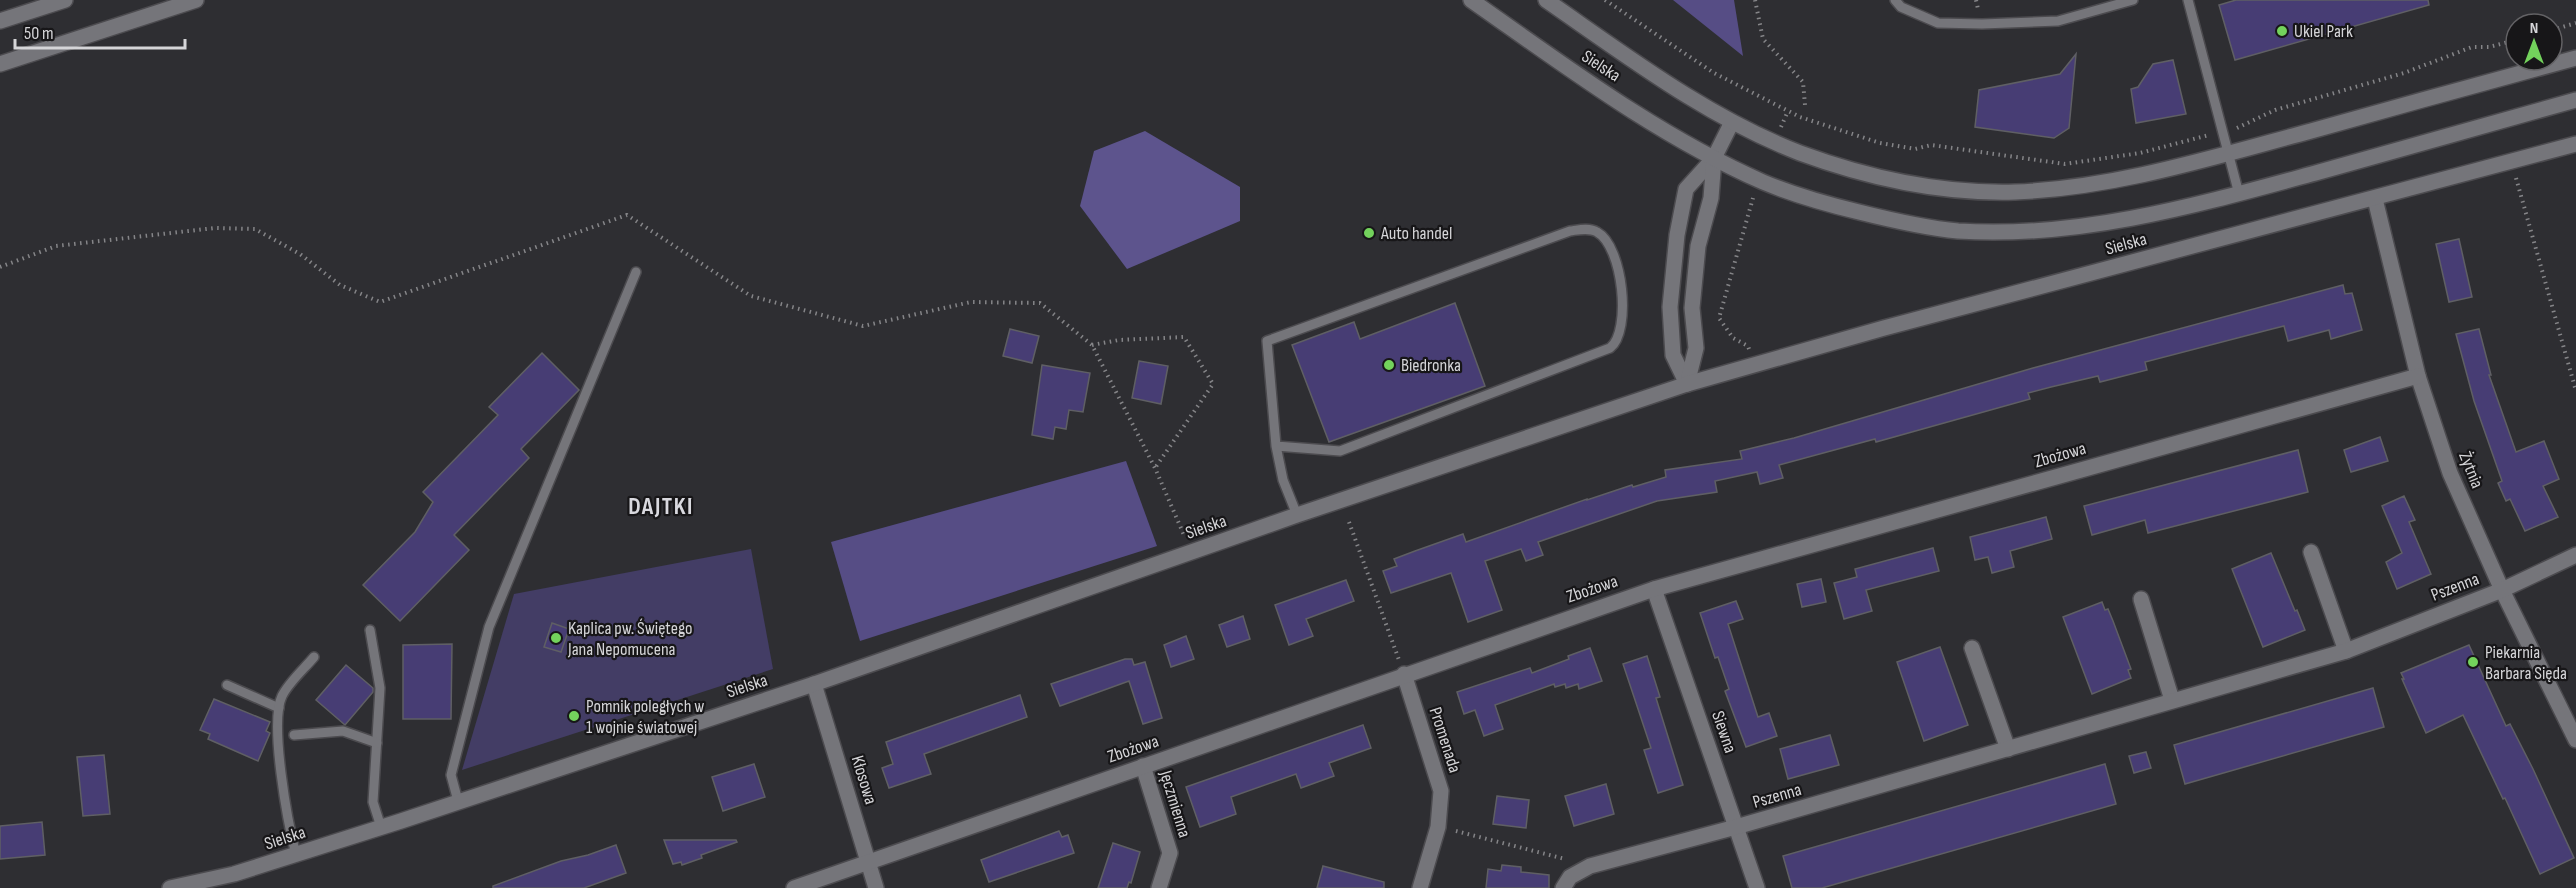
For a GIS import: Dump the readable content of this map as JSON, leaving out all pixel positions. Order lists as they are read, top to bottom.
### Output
{
  "streets": {
    "street": [
      "Sielska",
      "Zbożowa",
      "Żytnia",
      "Pszenna",
      "Siewna",
      "Promenada",
      "Kłosowa",
      "Jęczmienna"
    ]
  },
  "crossings": [
    ["Sielska", "Żytnia"],
    ["Sielska", "Kłosowa"],
    ["Zbożowa", "Żytnia"],
    ["Zbożowa", "Siewna"],
    ["Zbożowa", "Promenada"],
    ["Zbożowa", "Kłosowa"],
    ["Zbożowa", "Jęczmienna"],
    ["Żytnia", "Pszenna"],
    ["Pszenna", "Siewna"]
  ],
  "districts": ["DAJTKI"],
  "places": [
    "Ukiel Park",
    "Auto handel",
    "Biedronka",
    "Kaplica pw. Świętego Jana Nepomucena",
    "Piekarnia Barbara Sięda",
    "Pomnik poległych w 1 wojnie światowej"
  ],
  "scale_bar": "50 m",
  "north": "top"
}
